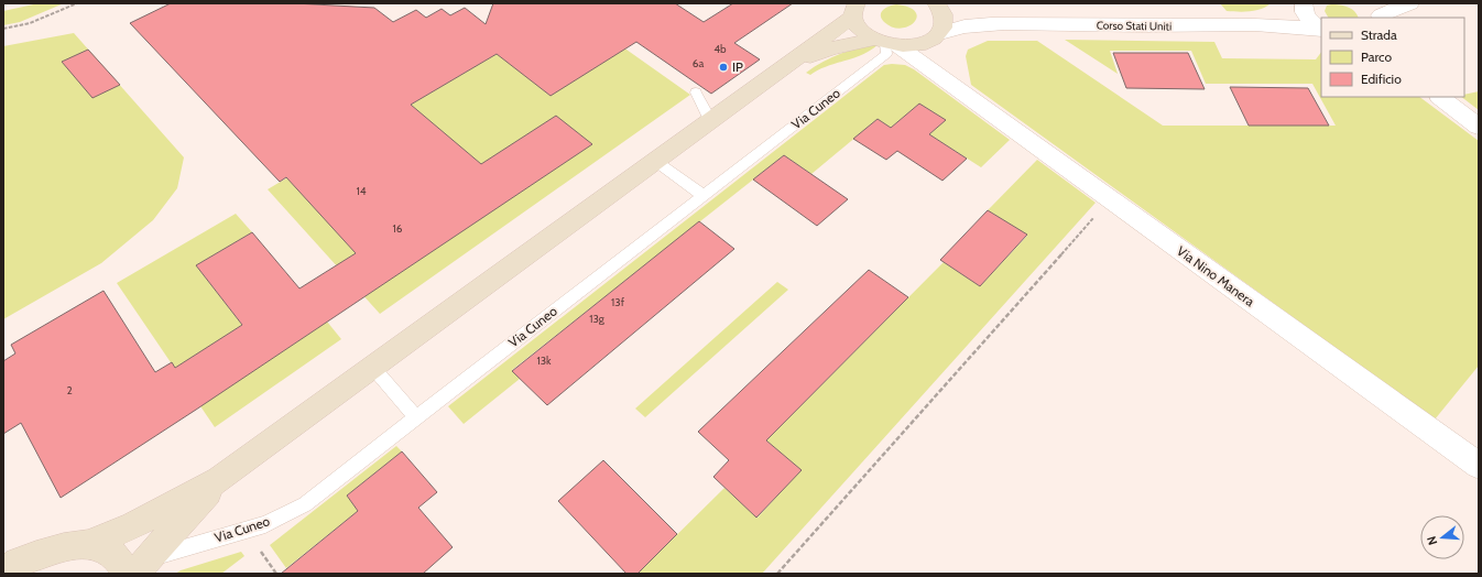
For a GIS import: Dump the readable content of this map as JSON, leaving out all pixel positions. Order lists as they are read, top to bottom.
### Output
{
  "streets": {
    "street": ["Corso Stati Uniti", "Via Nino Manera"],
    "lane": ["Via Cuneo"]
  },
  "crossings": [
    ["Corso Stati Uniti", "Via Nino Manera"],
    ["Via Cuneo", "Via Nino Manera"]
  ],
  "places": ["IP"],
  "house_numbers": [
    "4b",
    "6a",
    "14",
    "16",
    "13f",
    "13g",
    "13k",
    "2"
  ],
  "legend": ["Strada", "Parco", "Edificio"],
  "north": "left"
}
